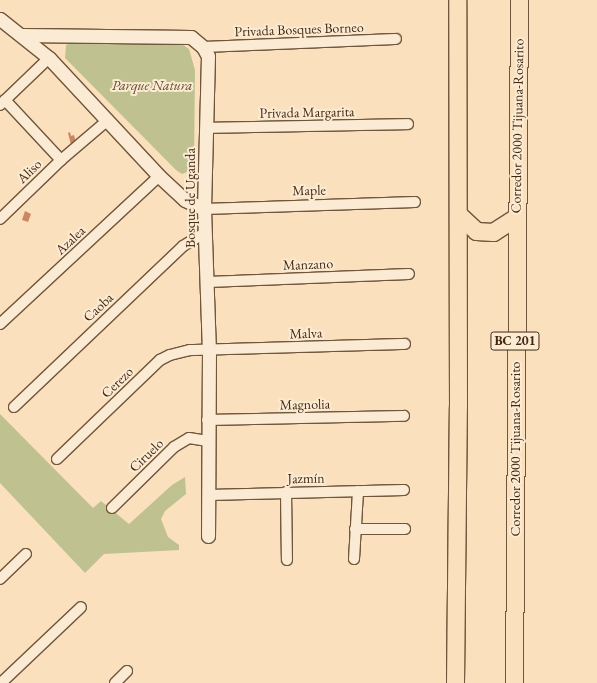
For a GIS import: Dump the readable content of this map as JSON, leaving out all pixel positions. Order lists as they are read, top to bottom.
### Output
{
  "streets": {
    "highway": ["Corredor 2000 Tijuana-Rosarito", "BC 201"],
    "street": [
      "Privada Bosques Borneo",
      "Privada Margarita",
      "Aliso",
      "Maple",
      "Bosque de Uganda",
      "Azalea",
      "Manzano",
      "Caoba",
      "Malva",
      "Cerezo",
      "Magnolia",
      "Ciruelo",
      "Jazmín"
    ]
  },
  "crossings": [
    ["Privada Bosques Borneo", "Bosque de Uganda"],
    ["Privada Margarita", "Bosque de Uganda"],
    ["Maple", "Bosque de Uganda"],
    ["Bosque de Uganda", "Manzano"],
    ["Bosque de Uganda", "Caoba"],
    ["Bosque de Uganda", "Malva"],
    ["Bosque de Uganda", "Cerezo"],
    ["Bosque de Uganda", "Magnolia"],
    ["Bosque de Uganda", "Ciruelo"],
    ["Bosque de Uganda", "Jazmín"],
    ["Malva", "Cerezo"]
  ],
  "parks": ["Parque Natura"]
}
